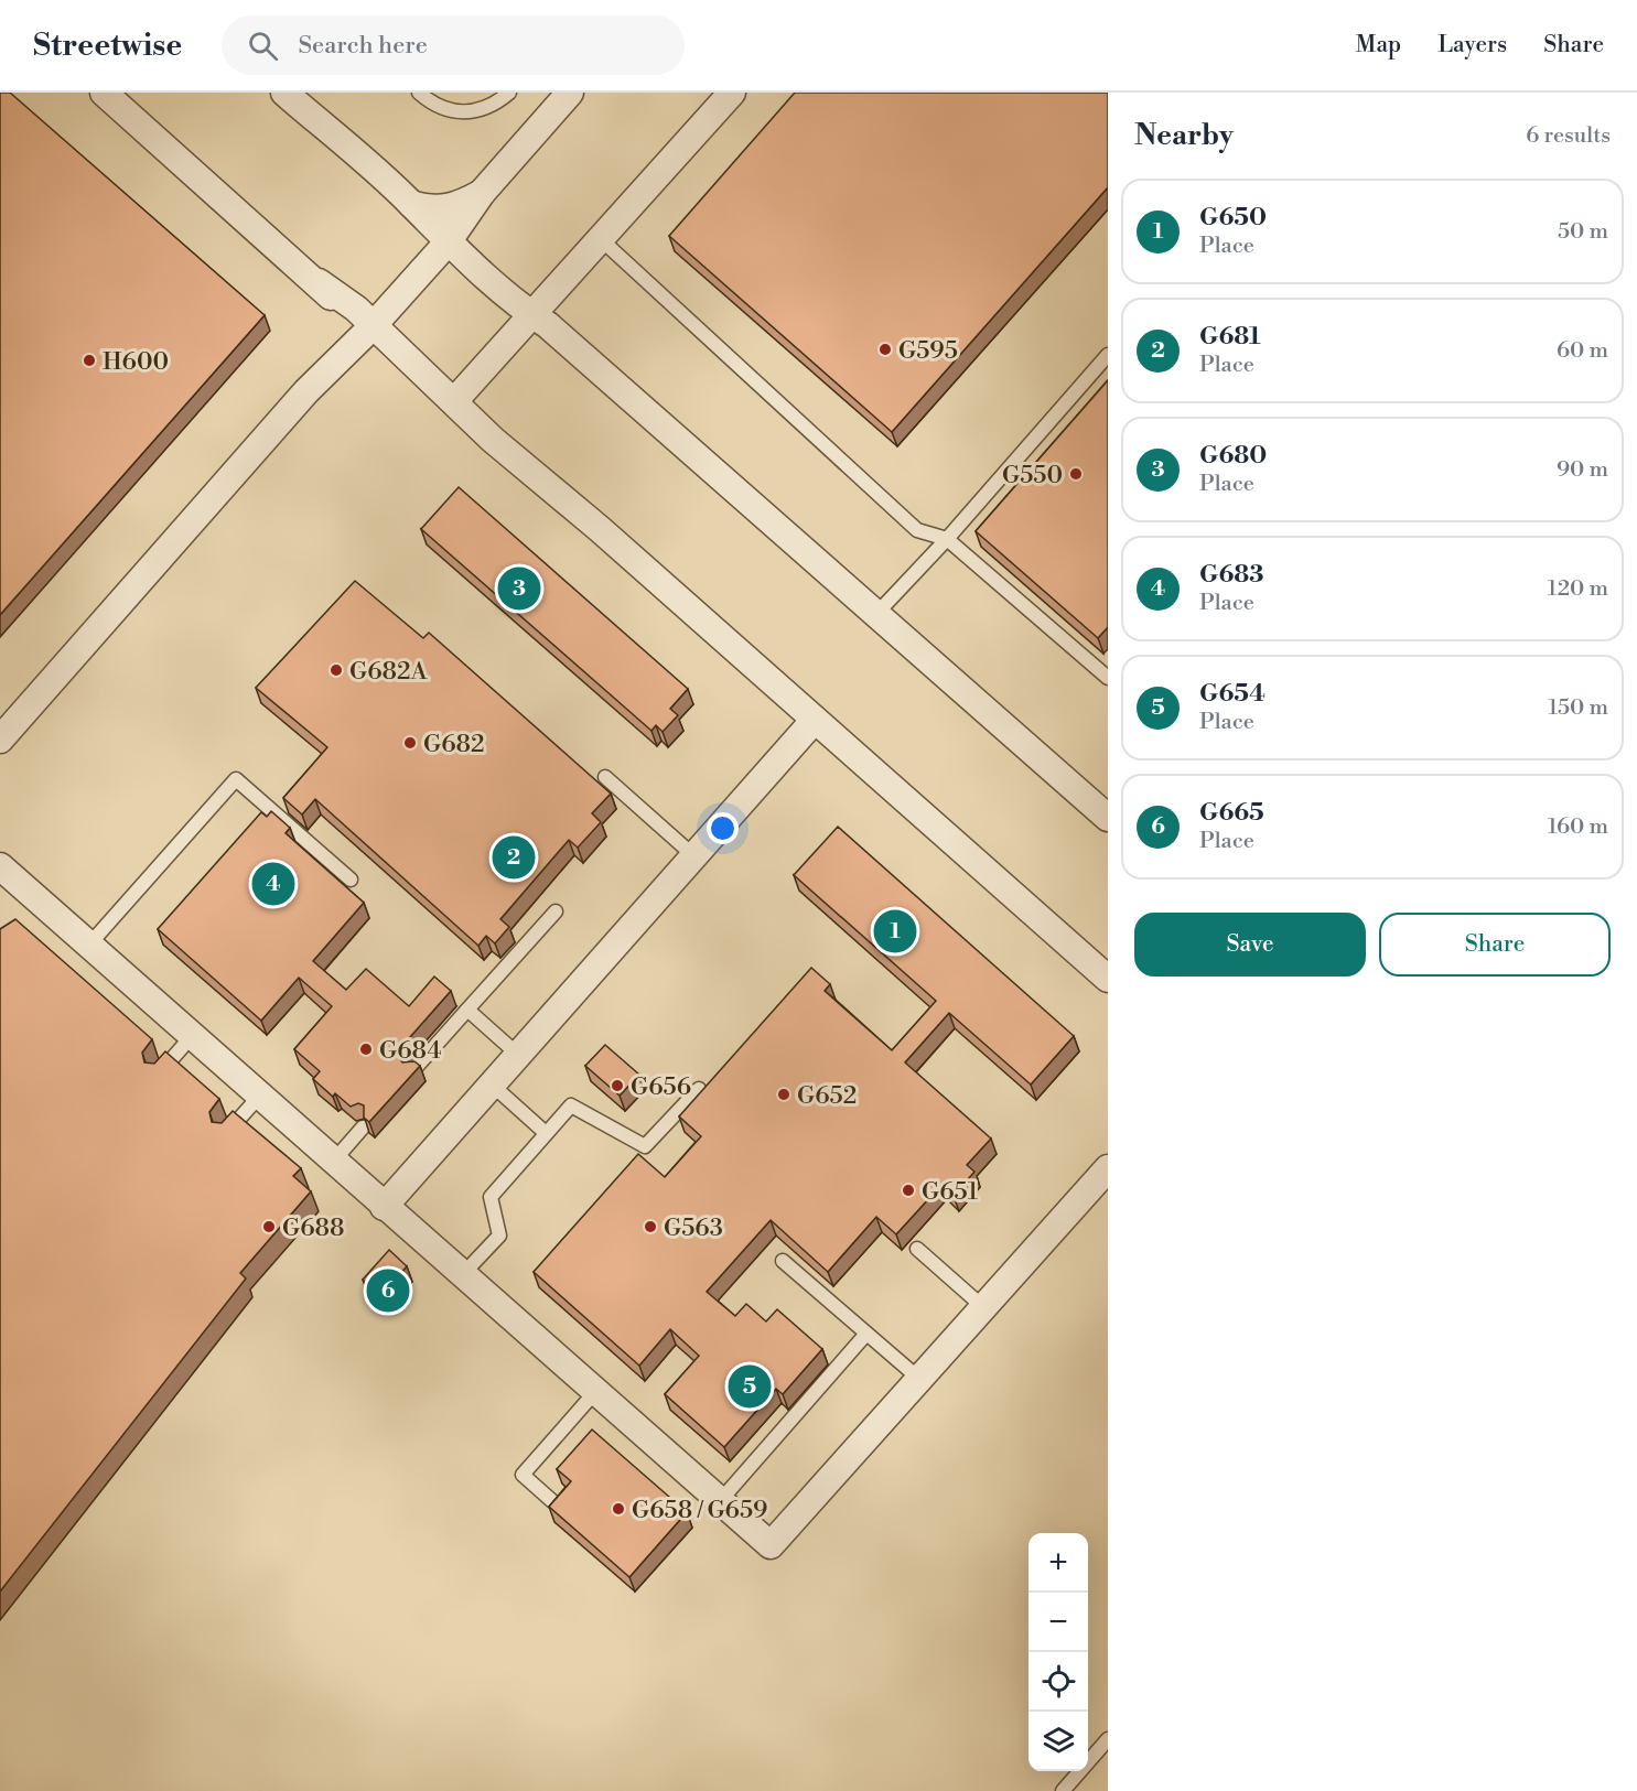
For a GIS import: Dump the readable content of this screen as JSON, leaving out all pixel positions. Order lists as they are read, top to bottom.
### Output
{
  "places": [
    "G595",
    "H600",
    "G550",
    "G682A",
    "G682",
    "G684",
    "G656",
    "G652",
    "G651",
    "G688",
    "G563",
    "G658 / G659"
  ],
  "page": {
    "header": "Streetwise",
    "search": "Search here",
    "nav": ["Map", "Layers", "Share"],
    "heading": ["Nearby", "6 results"],
    "list": [
      {
        "mark": "1",
        "name": "G650",
        "note": "Place",
        "value": "50 m"
      },
      {
        "mark": "2",
        "name": "G681",
        "note": "Place",
        "value": "60 m"
      },
      {
        "mark": "3",
        "name": "G680",
        "note": "Place",
        "value": "90 m"
      },
      {
        "mark": "4",
        "name": "G683",
        "note": "Place",
        "value": "120 m"
      },
      {
        "mark": "5",
        "name": "G654",
        "note": "Place",
        "value": "150 m"
      },
      {
        "mark": "6",
        "name": "G665",
        "note": "Place",
        "value": "160 m"
      }
    ],
    "pins": [
      "3",
      "2",
      "4",
      "1",
      "6",
      "5"
    ],
    "buttons": ["Save", "Share"],
    "map_buttons": ["+", "−"]
  }
}
